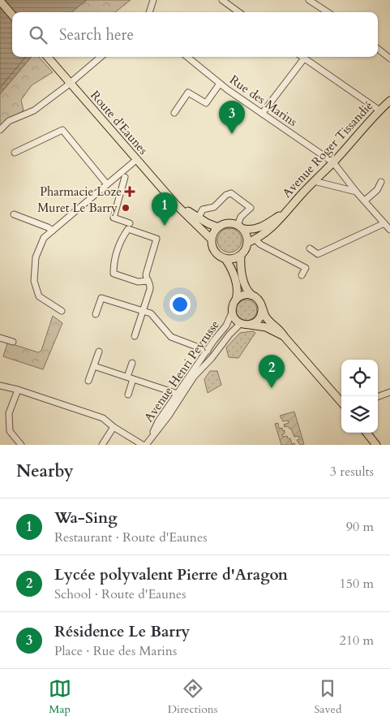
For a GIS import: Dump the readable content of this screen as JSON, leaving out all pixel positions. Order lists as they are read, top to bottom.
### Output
{
  "streets": {
    "main road": ["Route d'Eaunes", "Avenue Roger Tissandié"],
    "street": ["Rue des Marins", "Avenue Henri Peyrusse"]
  },
  "crossings": [
    ["Rue des Marins", "Avenue Roger Tissandié"],
    ["Route d'Eaunes", "Avenue Roger Tissandié"]
  ],
  "places": {
    "health": ["Pharmacie Loze"],
    "other": ["Muret Le Barry"]
  },
  "page": {
    "search": "Search here",
    "pins": ["3", "1", "2"],
    "heading": ["Nearby", "3 results"],
    "list": [
      {
        "mark": "1",
        "name": "Wa-Sing",
        "note": "Restaurant · Route d'Eaunes",
        "value": "90 m"
      },
      {
        "mark": "2",
        "name": "Lycée polyvalent Pierre d'Aragon",
        "note": "School · Route d'Eaunes",
        "value": "150 m"
      },
      {
        "mark": "3",
        "name": "Résidence Le Barry",
        "note": "Place · Rue des Marins",
        "value": "210 m"
      }
    ],
    "nav": ["Map", "Directions", "Saved"]
  }
}
